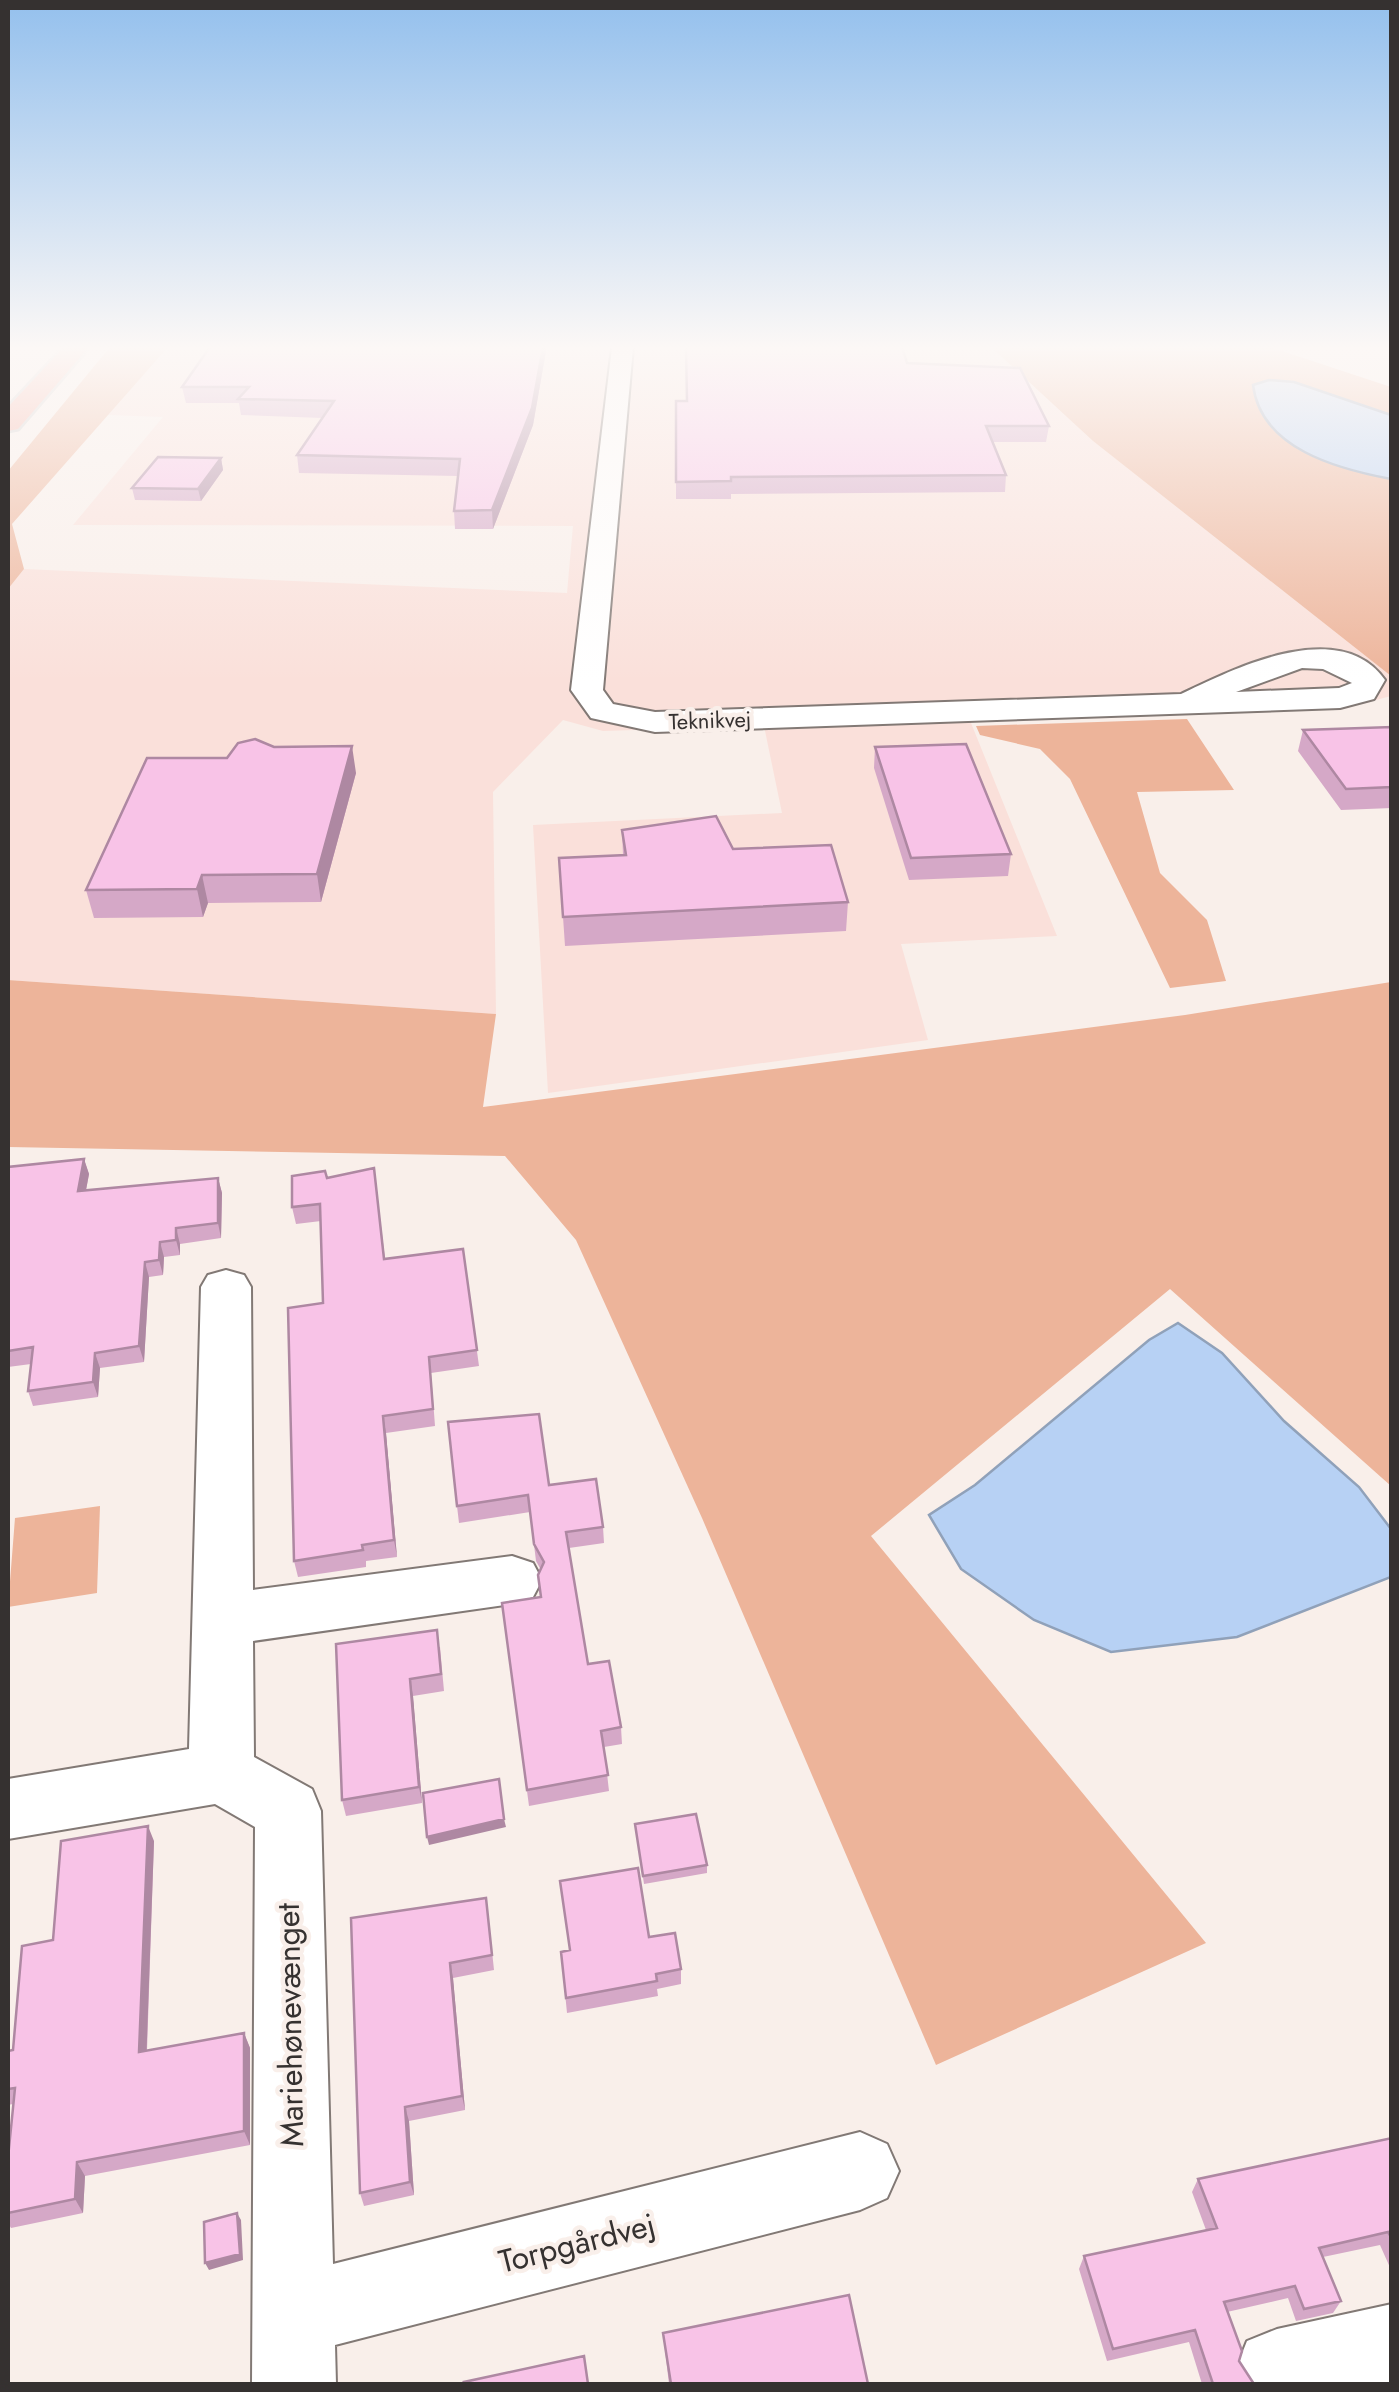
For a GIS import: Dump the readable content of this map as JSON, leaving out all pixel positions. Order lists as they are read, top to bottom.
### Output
{
  "streets": {
    "street": ["Teknikvej", "Mariehønevænget", "Torpgårdvej"]
  },
  "crossings": [
    ["Mariehønevænget", "Torpgårdvej"]
  ]
}
